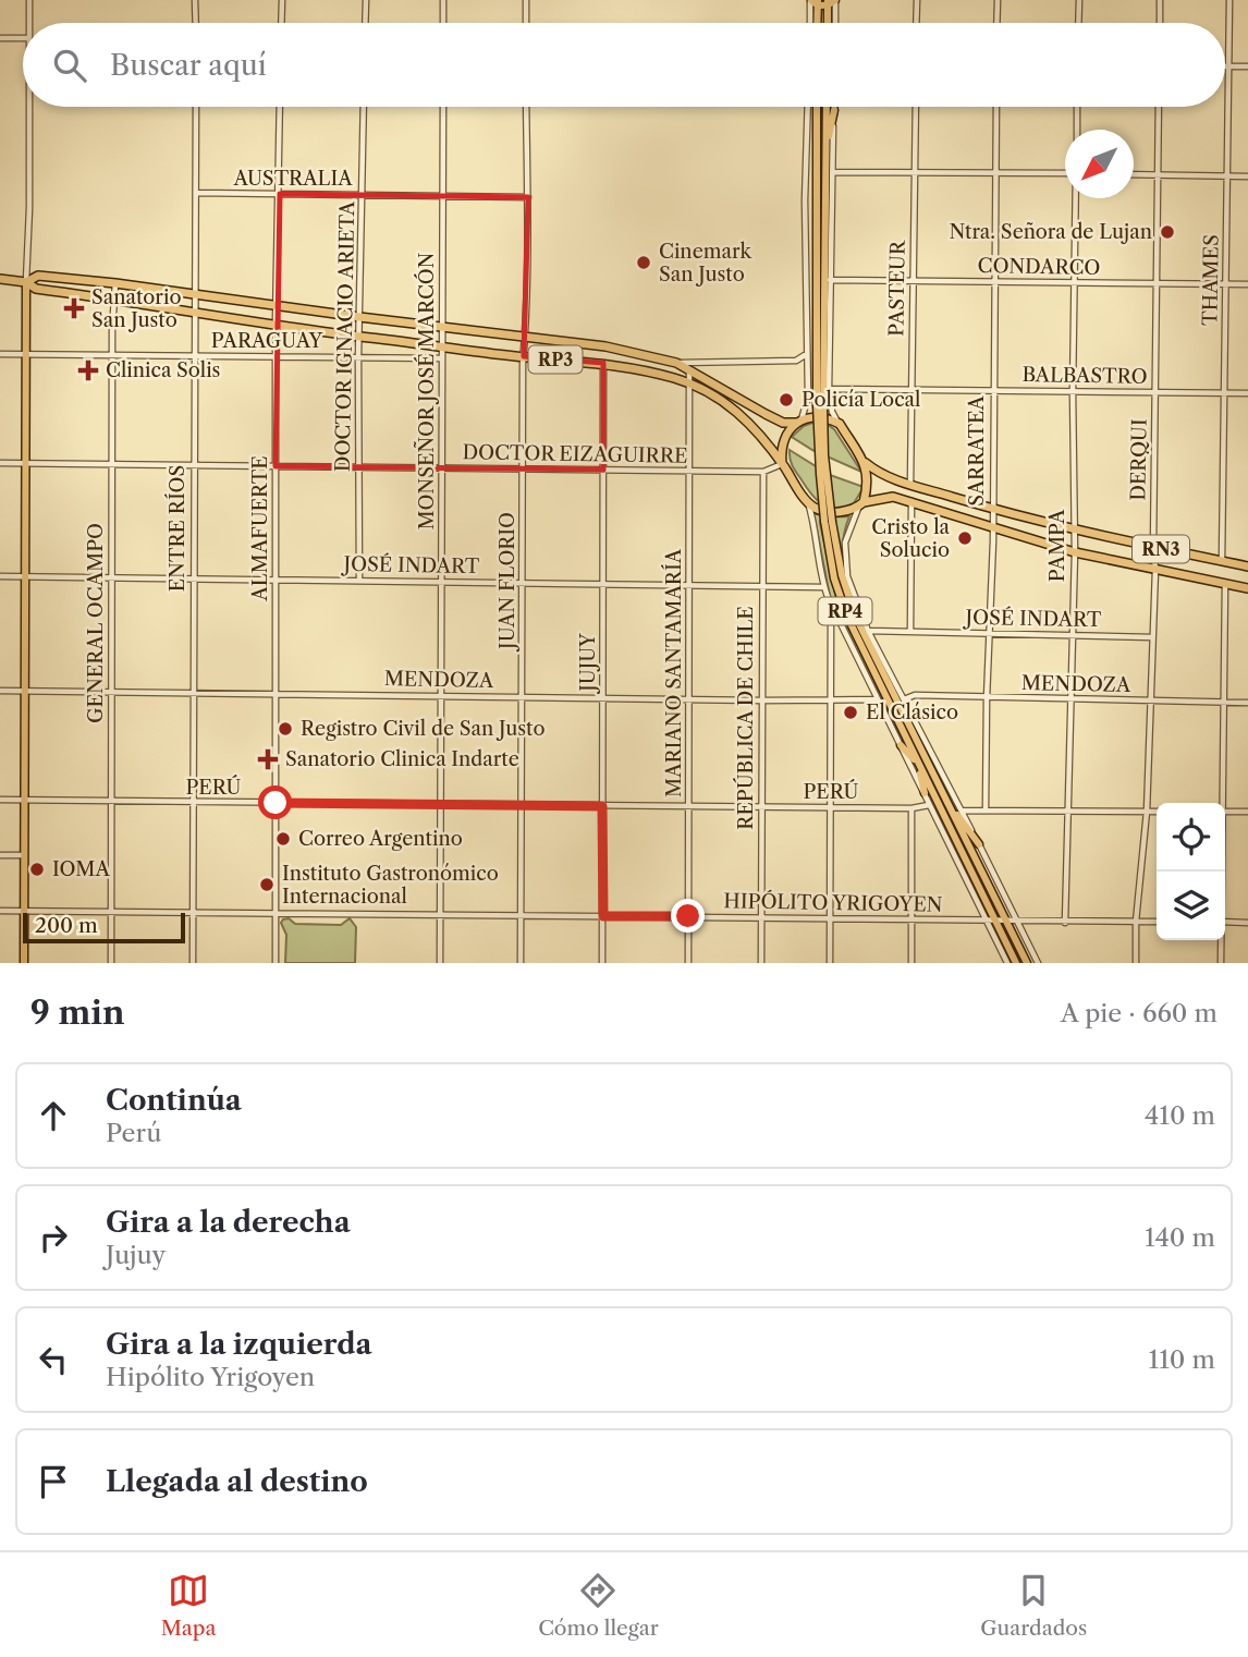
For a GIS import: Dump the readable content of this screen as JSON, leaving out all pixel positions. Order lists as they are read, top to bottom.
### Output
{
  "streets": {
    "highway": ["RP3", "RN3"],
    "main road": ["RP4"],
    "street": [
      "AUSTRALIA",
      "CONDARCO",
      "THAMES",
      "PASTEUR",
      "DOCTOR IGNACIO ARIETA",
      "PARAGUAY",
      "BALBASTRO",
      "MONSEÑOR JOSÉ MARCÓN",
      "SARRATEA",
      "DOCTOR EIZAGUIRRE",
      "DERQUI",
      "ENTRE RÍOS",
      "ALMAFUERTE",
      "PAMPA",
      "JOSÉ INDART",
      "JUAN FLORIO",
      "GENERAL OCAMPO",
      "JUJUY",
      "MARIANO SANTAMARÍA",
      "MENDOZA",
      "REPÚBLICA DE CHILE",
      "PERÚ",
      "HIPÓLITO YRIGOYEN"
    ]
  },
  "crossings": [
    ["AUSTRALIA", "DOCTOR IGNACIO ARIETA"],
    ["AUSTRALIA", "MONSEÑOR JOSÉ MARCÓN"],
    ["AUSTRALIA", "ENTRE RÍOS"],
    ["AUSTRALIA", "ALMAFUERTE"],
    ["AUSTRALIA", "JUAN FLORIO"],
    ["CONDARCO", "THAMES"],
    ["CONDARCO", "PASTEUR"],
    ["CONDARCO", "SARRATEA"],
    ["CONDARCO", "DERQUI"],
    ["CONDARCO", "PAMPA"],
    ["THAMES", "BALBASTRO"],
    ["THAMES", "RN3"],
    ["PASTEUR", "BALBASTRO"],
    ["PASTEUR", "RN3"],
    ["DOCTOR IGNACIO ARIETA", "PARAGUAY"],
    ["DOCTOR IGNACIO ARIETA", "RP3"],
    ["DOCTOR IGNACIO ARIETA", "DOCTOR EIZAGUIRRE"],
    ["DOCTOR IGNACIO ARIETA", "JOSÉ INDART"],
    ["PARAGUAY", "MONSEÑOR JOSÉ MARCÓN"],
    ["PARAGUAY", "ENTRE RÍOS"],
    ["PARAGUAY", "ALMAFUERTE"],
    ["PARAGUAY", "GENERAL OCAMPO"],
    ["RP3", "MONSEÑOR JOSÉ MARCÓN"],
    ["RP3", "DOCTOR EIZAGUIRRE"],
    ["RP3", "ENTRE RÍOS"],
    ["RP3", "ALMAFUERTE"],
    ["RP3", "RN3"],
    ["RP3", "JUAN FLORIO"],
    ["RP3", "GENERAL OCAMPO"],
    ["RP3", "JUJUY"],
    ["RP3", "MARIANO SANTAMARÍA"],
    ["BALBASTRO", "SARRATEA"],
    ["BALBASTRO", "DERQUI"],
    ["BALBASTRO", "PAMPA"],
    ["MONSEÑOR JOSÉ MARCÓN", "DOCTOR EIZAGUIRRE"],
    ["MONSEÑOR JOSÉ MARCÓN", "JOSÉ INDART"],
    ["MONSEÑOR JOSÉ MARCÓN", "MENDOZA"],
    ["MONSEÑOR JOSÉ MARCÓN", "PERÚ"],
    ["MONSEÑOR JOSÉ MARCÓN", "HIPÓLITO YRIGOYEN"],
    ["SARRATEA", "RN3"],
    ["SARRATEA", "JOSÉ INDART"],
    ["SARRATEA", "MENDOZA"],
    ["DOCTOR EIZAGUIRRE", "ENTRE RÍOS"],
    ["DOCTOR EIZAGUIRRE", "ALMAFUERTE"],
    ["DOCTOR EIZAGUIRRE", "RN3"],
    ["DOCTOR EIZAGUIRRE", "JUAN FLORIO"],
    ["DOCTOR EIZAGUIRRE", "GENERAL OCAMPO"],
    ["DOCTOR EIZAGUIRRE", "JUJUY"],
    ["DOCTOR EIZAGUIRRE", "MARIANO SANTAMARÍA"],
    ["DOCTOR EIZAGUIRRE", "REPÚBLICA DE CHILE"],
    ["DERQUI", "RN3"],
    ["DERQUI", "JOSÉ INDART"],
    ["DERQUI", "MENDOZA"],
    ["DERQUI", "HIPÓLITO YRIGOYEN"],
    ["ENTRE RÍOS", "JOSÉ INDART"],
    ["ENTRE RÍOS", "MENDOZA"],
    ["ENTRE RÍOS", "PERÚ"],
    ["ENTRE RÍOS", "HIPÓLITO YRIGOYEN"],
    ["ALMAFUERTE", "JOSÉ INDART"],
    ["ALMAFUERTE", "MENDOZA"],
    ["ALMAFUERTE", "PERÚ"],
    ["ALMAFUERTE", "HIPÓLITO YRIGOYEN"],
    ["PAMPA", "RN3"],
    ["PAMPA", "JOSÉ INDART"],
    ["PAMPA", "MENDOZA"],
    ["PAMPA", "HIPÓLITO YRIGOYEN"],
    ["JOSÉ INDART", "JUAN FLORIO"],
    ["JOSÉ INDART", "GENERAL OCAMPO"],
    ["JOSÉ INDART", "JUJUY"],
    ["JOSÉ INDART", "MARIANO SANTAMARÍA"],
    ["JOSÉ INDART", "REPÚBLICA DE CHILE"],
    ["JUAN FLORIO", "MENDOZA"],
    ["JUAN FLORIO", "PERÚ"],
    ["JUAN FLORIO", "HIPÓLITO YRIGOYEN"],
    ["RP4", "HIPÓLITO YRIGOYEN"],
    ["GENERAL OCAMPO", "MENDOZA"],
    ["GENERAL OCAMPO", "PERÚ"],
    ["GENERAL OCAMPO", "HIPÓLITO YRIGOYEN"],
    ["JUJUY", "MENDOZA"],
    ["JUJUY", "PERÚ"],
    ["JUJUY", "HIPÓLITO YRIGOYEN"],
    ["MARIANO SANTAMARÍA", "MENDOZA"],
    ["MARIANO SANTAMARÍA", "PERÚ"],
    ["MARIANO SANTAMARÍA", "HIPÓLITO YRIGOYEN"],
    ["MENDOZA", "REPÚBLICA DE CHILE"],
    ["REPÚBLICA DE CHILE", "PERÚ"],
    ["REPÚBLICA DE CHILE", "HIPÓLITO YRIGOYEN"]
  ],
  "places": {
    "other": [
      "Ntra. Señora de Lujan",
      "Cinemark San Justo",
      "Policía Local",
      "Cristo la Solucio",
      "El Clásico",
      "Registro Civil de San Justo",
      "Correo Argentino",
      "IOMA",
      "Instituto Gastronómico Internacional"
    ],
    "health": ["Sanatorio San Justo", "Clinica Solis", "Sanatorio Clinica Indarte"]
  },
  "scale_bar": "200 m",
  "north": "bottom left",
  "page": {
    "search": "Buscar aquí",
    "scale": "200 m",
    "heading": ["9 min", "A pie · 660 m"],
    "list": [
      ["Continúa", "Perú", "410 m"],
      ["Gira a la derecha", "Jujuy", "140 m"],
      ["Gira a la izquierda", "Hipólito Yrigoyen", "110 m"],
      "Llegada al destino"
    ],
    "nav": ["Mapa", "Cómo llegar", "Guardados"]
  }
}
